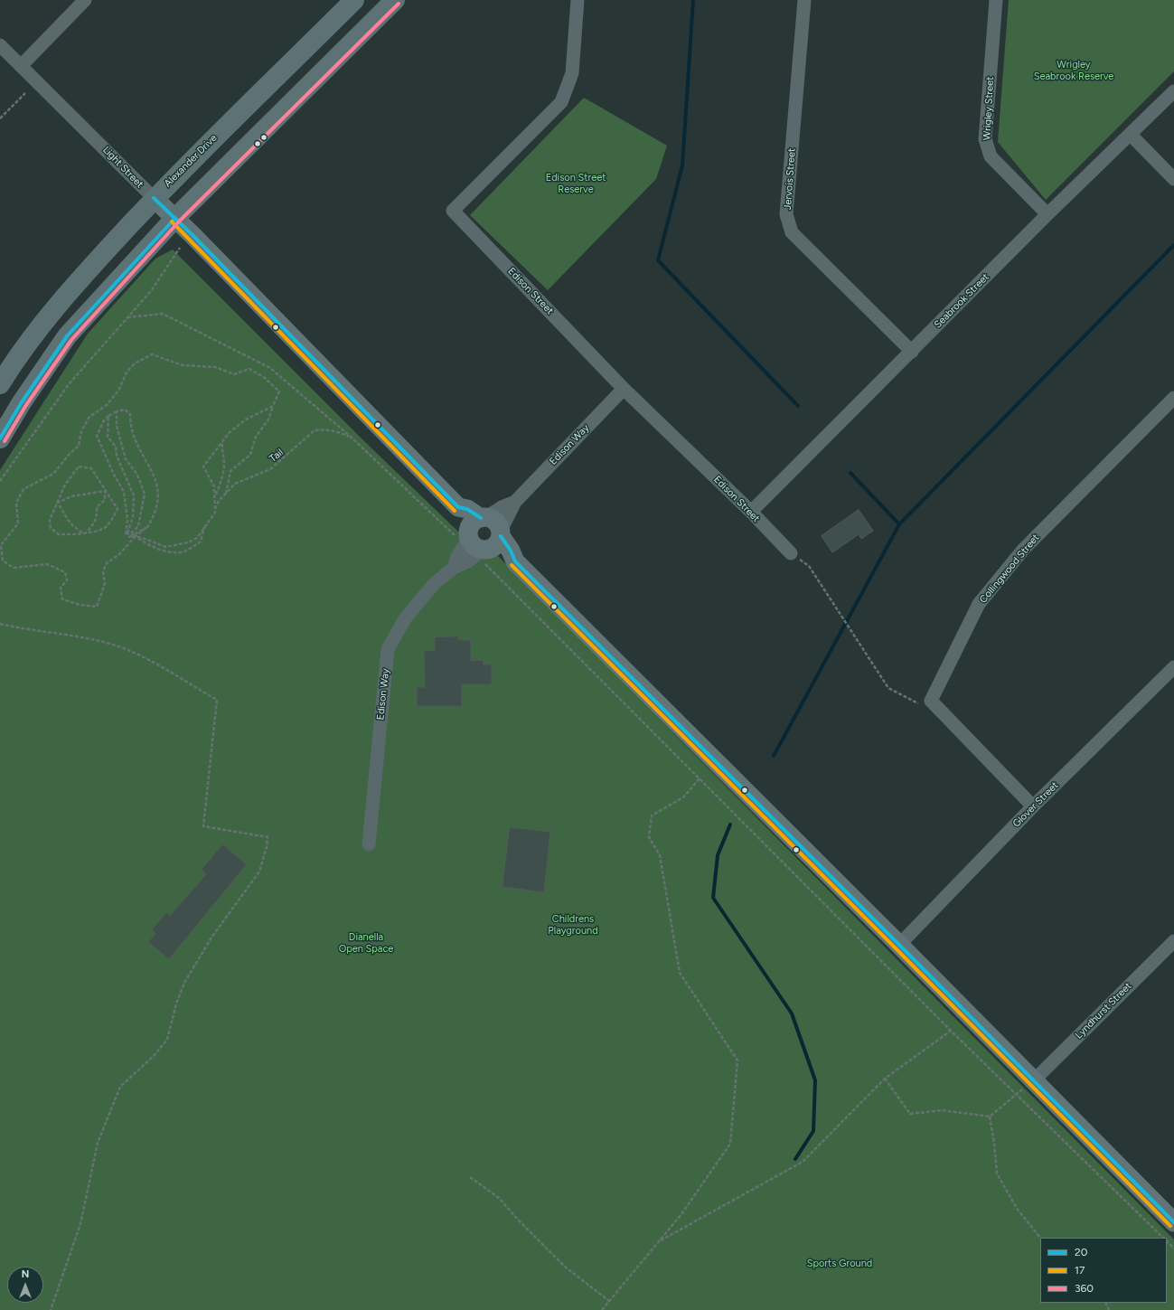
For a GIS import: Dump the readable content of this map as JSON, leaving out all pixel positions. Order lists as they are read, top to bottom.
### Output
{
  "streets": {
    "main road": ["Alexander Drive"],
    "street": [
      "Wrigley Street",
      "Light Street",
      "Jervois Street",
      "Edison Street",
      "Seabrook Street",
      "Edison Way",
      "Collingwood Street",
      "Glover Street",
      "Lyndhurst Street"
    ],
    "path": ["Tail"]
  },
  "crossings": [
    ["Wrigley Street", "Seabrook Street"],
    ["Alexander Drive", "Light Street"],
    ["Light Street", "Edison Way"],
    ["Light Street", "Glover Street"],
    ["Light Street", "Lyndhurst Street"],
    ["Jervois Street", "Seabrook Street"],
    ["Edison Street", "Seabrook Street"],
    ["Edison Street", "Edison Way"]
  ],
  "parks": [
    "Wrigley Seabrook Reserve",
    "Edison Street Reserve",
    "Childrens Playground",
    "Dianella Open Space",
    "Sports Ground"
  ],
  "lines": ["transit line 360", "transit line 20", "transit line 17"],
  "legend": ["20", "17", "360"],
  "north": "top"
}
